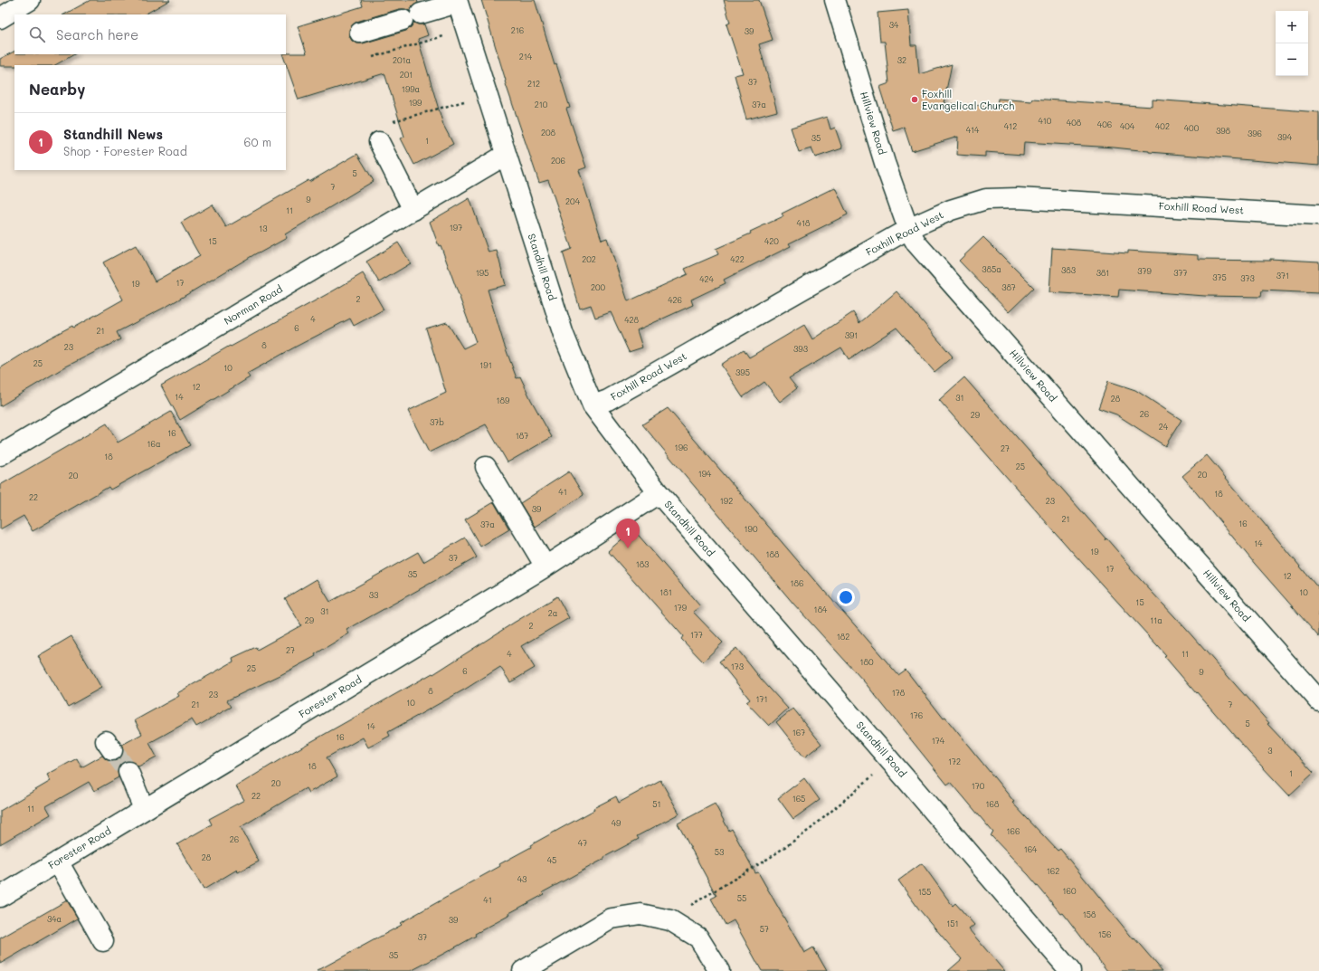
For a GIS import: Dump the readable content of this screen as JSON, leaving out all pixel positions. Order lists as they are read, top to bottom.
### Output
{
  "streets": {
    "street": [
      "Hillview Road",
      "Foxhill Road West",
      "Standhill Road",
      "Norman Road",
      "Forester Road"
    ]
  },
  "crossings": [
    ["Hillview Road", "Foxhill Road West"],
    ["Foxhill Road West", "Standhill Road"],
    ["Standhill Road", "Norman Road"],
    ["Standhill Road", "Forester Road"]
  ],
  "places": ["Foxhill Evangelical Church"],
  "house_numbers": [
    "34",
    "216",
    "39",
    "214",
    "201a",
    "32",
    "201",
    "37",
    "212",
    "199a",
    "199",
    "210",
    "37a",
    "410",
    "408",
    "406",
    "412",
    "404",
    "402",
    "400",
    "414",
    "398",
    "208",
    "396",
    "394",
    "35",
    "1",
    "206",
    "5",
    "7",
    "9",
    "204",
    "11",
    "418",
    "197",
    "13",
    "15",
    "420",
    "202",
    "422",
    "385a",
    "383",
    "379",
    "195",
    "381",
    "377",
    "371",
    "375",
    "373",
    "424",
    "17",
    "19",
    "200",
    "387",
    "2",
    "426",
    "4",
    "428",
    "6",
    "21",
    "391",
    "8",
    "23",
    "393",
    "25",
    "191",
    "10",
    "395",
    "12",
    "14",
    "31",
    "28",
    "189",
    "26",
    "29",
    "37b",
    "24",
    "16",
    "187",
    "16a",
    "196",
    "27",
    "18",
    "25",
    "194",
    "20",
    "20",
    "41",
    "18",
    "22",
    "192",
    "23",
    "39",
    "21",
    "16",
    "37a",
    "190",
    "14",
    "19",
    "188",
    "37",
    "183",
    "17",
    "35",
    "12",
    "186",
    "181",
    "10",
    "33",
    "15",
    "179",
    "184",
    "31",
    "2a",
    "29",
    "11a",
    "2",
    "177",
    "182",
    "27",
    "4",
    "11",
    "180",
    "173",
    "25",
    "6",
    "9",
    "8",
    "178",
    "23",
    "171",
    "10",
    "21",
    "7",
    "176",
    "5",
    "14",
    "167",
    "16",
    "174",
    "3",
    "172",
    "18",
    "1",
    "20",
    "170",
    "22",
    "165",
    "51",
    "168",
    "11",
    "49",
    "166",
    "26",
    "47",
    "164",
    "53",
    "28",
    "45",
    "162",
    "43",
    "160",
    "155",
    "55",
    "41",
    "158",
    "34a",
    "39",
    "151",
    "57",
    "156",
    "37",
    "35"
  ],
  "page": {
    "map_buttons": ["+", "−"],
    "search": "Search here",
    "heading": "Nearby",
    "list": [
      {
        "mark": "1",
        "name": "Standhill News",
        "note": "Shop · Forester Road",
        "value": "60 m"
      }
    ],
    "pins": "1"
  }
}
